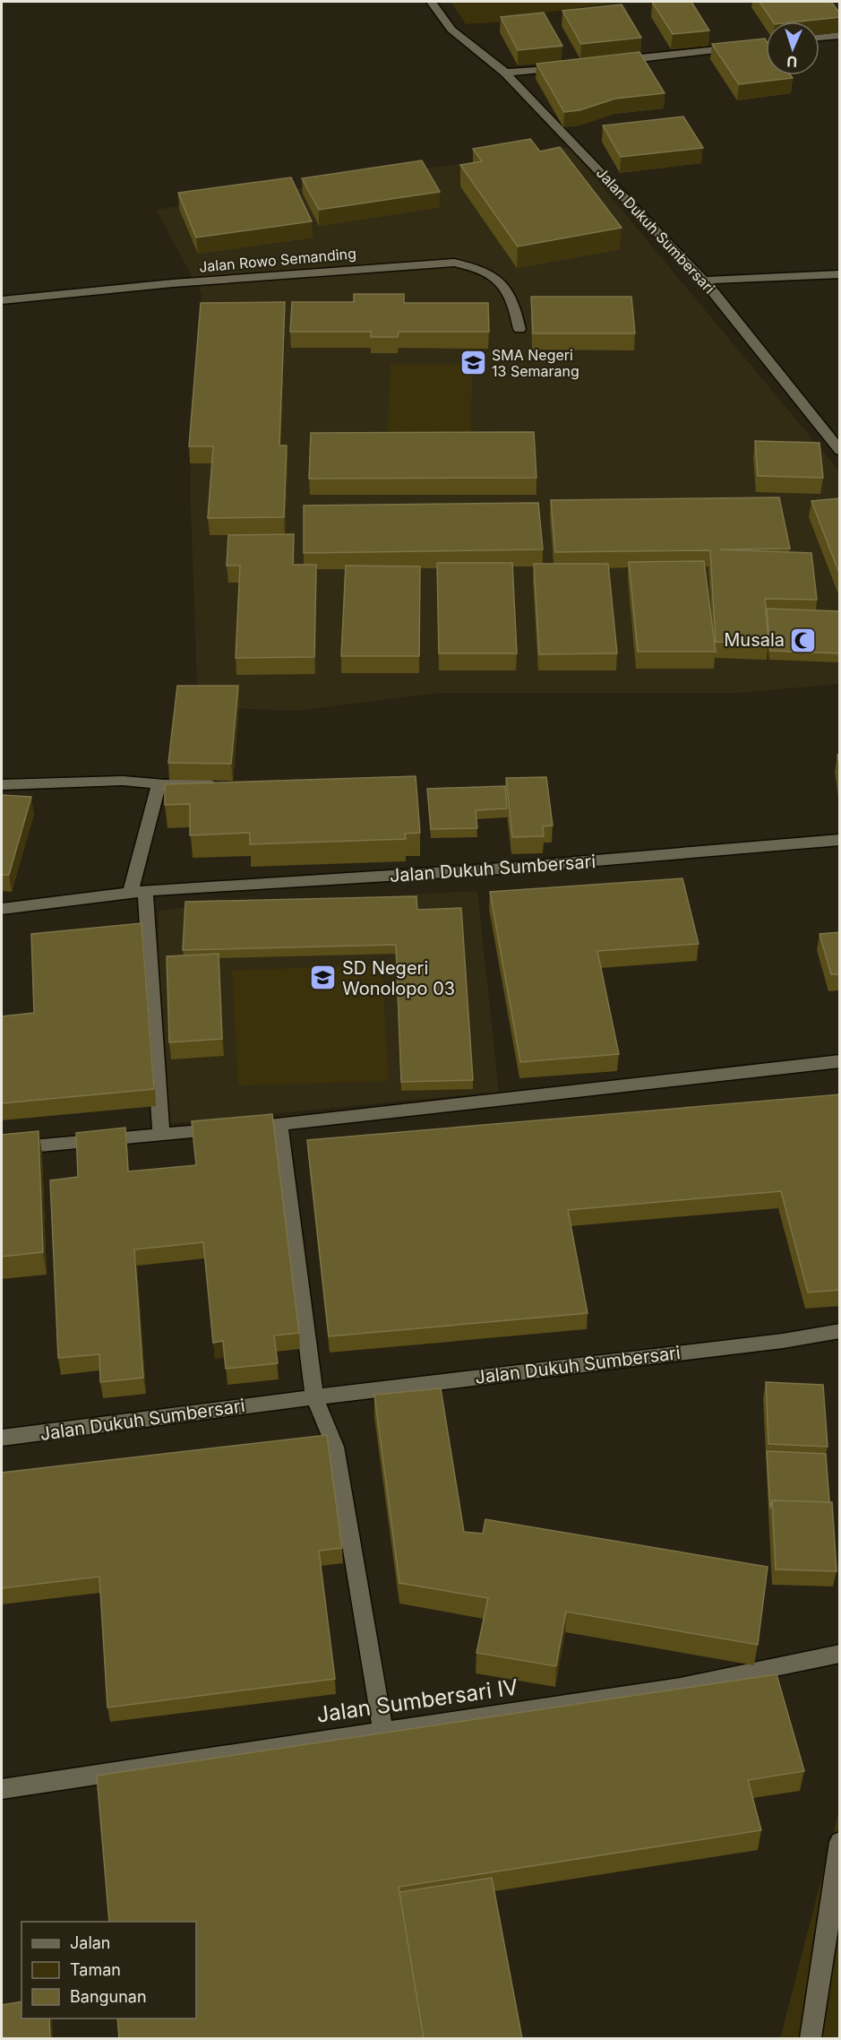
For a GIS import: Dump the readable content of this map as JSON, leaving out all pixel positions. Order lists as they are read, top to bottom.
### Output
{
  "streets": {
    "street": ["Jalan Dukuh Sumbersari", "Jalan Rowo Semanding", "Jalan Sumbersari IV"]
  },
  "places": {
    "school or university": ["SMA Negeri 13 Semarang", "SD Negeri Wonolopo 03"],
    "mosque": ["Musala"]
  },
  "legend": ["Jalan", "Taman", "Bangunan"],
  "north": "bottom"
}
